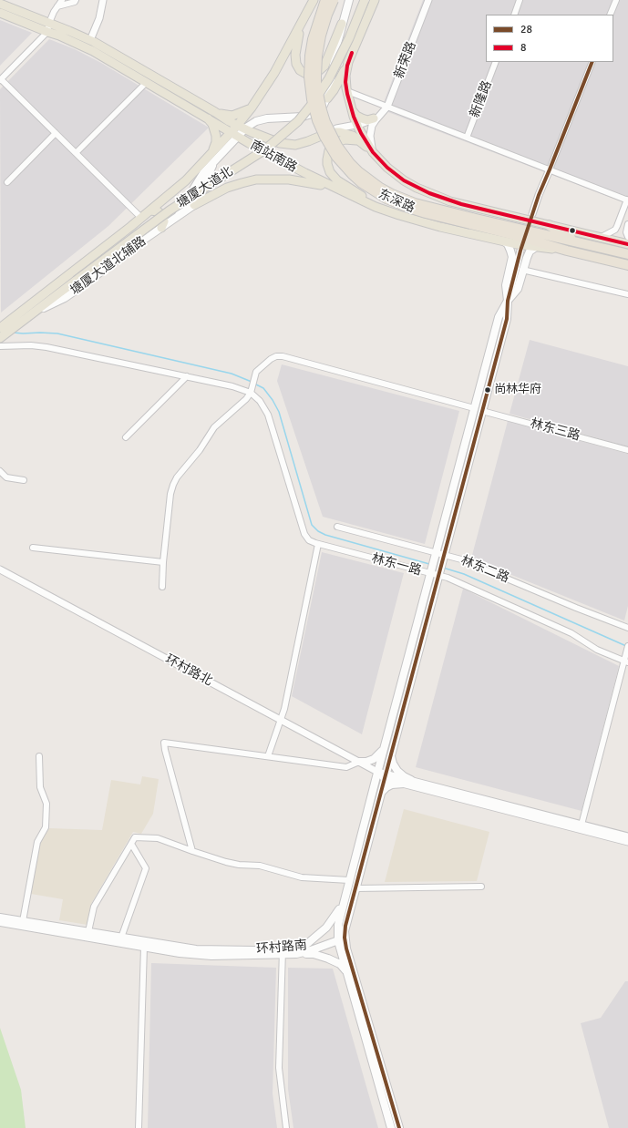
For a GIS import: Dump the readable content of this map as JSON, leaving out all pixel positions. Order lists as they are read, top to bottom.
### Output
{
  "streets": {
    "highway": ["东深路"],
    "main road": [
      "南站南路",
      "塘厦大道北",
      "塘厦大道北辅路",
      "环村路南"
    ],
    "street": [
      "新荣路",
      "新隆路",
      "林东三路",
      "林东一路",
      "林东二路",
      "环村路北"
    ]
  },
  "crossings": [
    ["南站南路", "塘厦大道北"],
    ["南站南路", "东深路"],
    ["南站南路", "塘厦大道北辅路"],
    ["塘厦大道北", "塘厦大道北辅路"]
  ],
  "places": ["尚林华府"],
  "lines": ["transit line 8", "transit line 28"],
  "legend": ["28", "8"]
}
